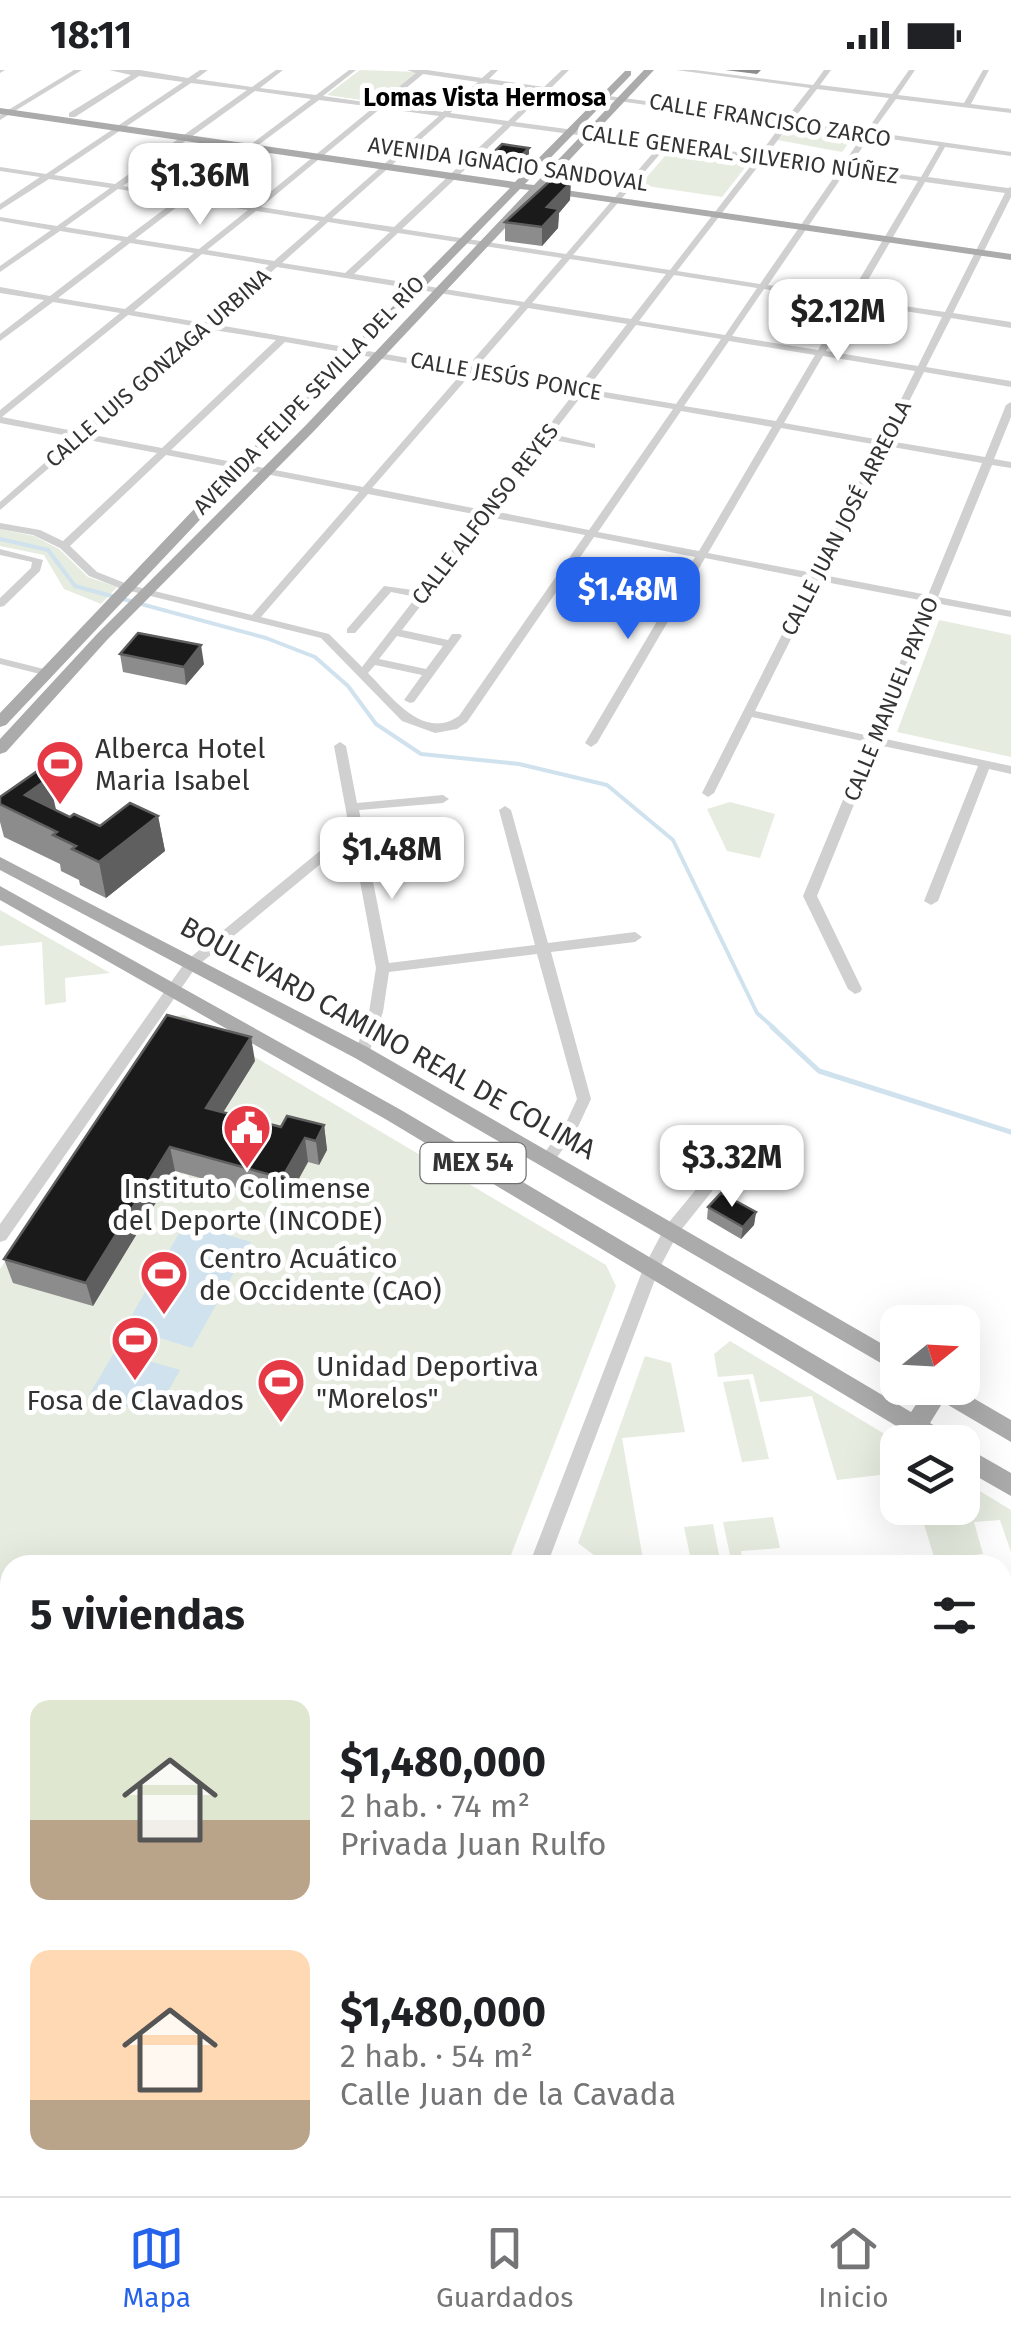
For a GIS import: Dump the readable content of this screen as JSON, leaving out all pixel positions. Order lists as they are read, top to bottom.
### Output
{
  "streets": {
    "main road": [
      "AVENIDA IGNACIO SANDOVAL",
      "AVENIDA FELIPE SEVILLA DEL RÍO",
      "BOULEVARD CAMINO REAL DE COLIMA",
      "MEX 54"
    ],
    "street": [
      "CALLE FRANCISCO ZARCO",
      "CALLE GENERAL SILVERIO NÚÑEZ",
      "CALLE LUIS GONZAGA URBINA",
      "CALLE JESÚS PONCE",
      "CALLE ALFONSO REYES",
      "CALLE JUAN JOSÉ ARREOLA",
      "CALLE MANUEL PAYNO"
    ]
  },
  "crossings": [
    ["CALLE FRANCISCO ZARCO", "CALLE LUIS GONZAGA URBINA"],
    ["CALLE FRANCISCO ZARCO", "AVENIDA FELIPE SEVILLA DEL RÍO"],
    ["CALLE FRANCISCO ZARCO", "CALLE ALFONSO REYES"],
    ["CALLE GENERAL SILVERIO NÚÑEZ", "CALLE LUIS GONZAGA URBINA"],
    ["CALLE GENERAL SILVERIO NÚÑEZ", "AVENIDA FELIPE SEVILLA DEL RÍO"],
    ["CALLE GENERAL SILVERIO NÚÑEZ", "CALLE ALFONSO REYES"],
    ["CALLE GENERAL SILVERIO NÚÑEZ", "CALLE JUAN JOSÉ ARREOLA"],
    ["AVENIDA IGNACIO SANDOVAL", "CALLE LUIS GONZAGA URBINA"],
    ["AVENIDA IGNACIO SANDOVAL", "AVENIDA FELIPE SEVILLA DEL RÍO"],
    ["AVENIDA IGNACIO SANDOVAL", "CALLE ALFONSO REYES"],
    ["AVENIDA IGNACIO SANDOVAL", "CALLE JUAN JOSÉ ARREOLA"],
    ["CALLE LUIS GONZAGA URBINA", "CALLE JESÚS PONCE"],
    ["CALLE JESÚS PONCE", "AVENIDA FELIPE SEVILLA DEL RÍO"],
    ["CALLE JESÚS PONCE", "CALLE ALFONSO REYES"],
    ["CALLE JESÚS PONCE", "CALLE JUAN JOSÉ ARREOLA"],
    ["CALLE JESÚS PONCE", "CALLE MANUEL PAYNO"]
  ],
  "districts": ["Lomas Vista Hermosa"],
  "places": {
    "sports": [
      "Alberca Hotel Maria Isabel",
      "Centro Acuático de Occidente (CAO)",
      "Fosa de Clavados",
      "Unidad Deportiva \"Morelos\""
    ],
    "public building": ["Instituto Colimense del Deporte (INCODE)"]
  },
  "north": "right",
  "page": {
    "status": "18:11",
    "price": [
      "$1.36M",
      "$2.12M",
      "$1.48M",
      "$1.48M",
      "$3.32M"
    ],
    "heading": "5 viviendas",
    "list": [
      {
        "name": "$1,480,000",
        "note": "2 hab. · 74 m² · Privada Juan Rulfo"
      },
      {
        "name": "$1,480,000",
        "note": "2 hab. · 54 m² · Calle Juan de la Cavada"
      }
    ],
    "tabs": ["Mapa", "Guardados", "Inicio"]
  }
}
